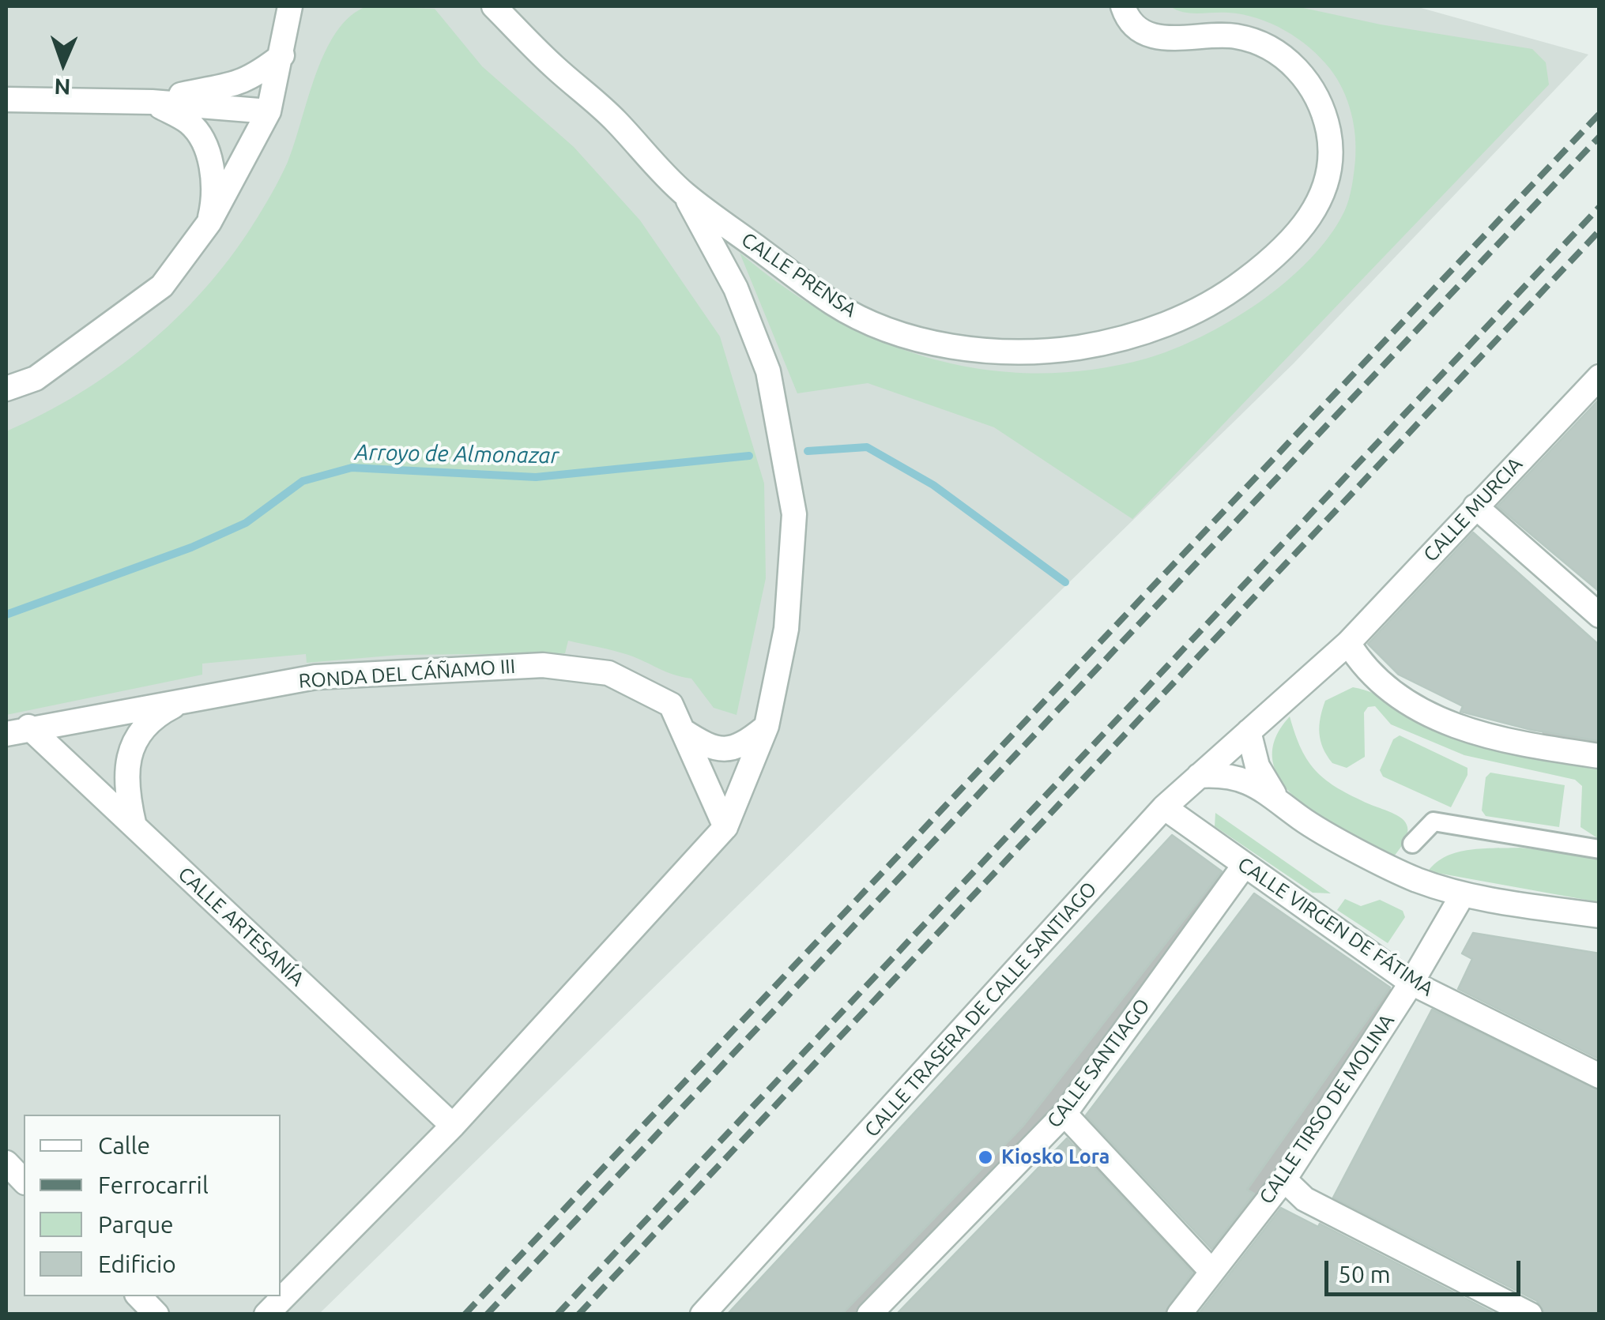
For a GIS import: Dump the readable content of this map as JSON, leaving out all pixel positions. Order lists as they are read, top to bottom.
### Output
{
  "streets": {
    "street": [
      "CALLE PRENSA",
      "CALLE MURCIA",
      "RONDA DEL CÁÑAMO III",
      "CALLE ARTESANÍA",
      "CALLE VIRGEN DE FÁTIMA",
      "CALLE TRASERA DE CALLE SANTIAGO",
      "CALLE SANTIAGO",
      "CALLE TIRSO DE MOLINA"
    ]
  },
  "crossings": [
    ["CALLE MURCIA", "CALLE TRASERA DE CALLE SANTIAGO"],
    ["RONDA DEL CÁÑAMO III", "CALLE ARTESANÍA"],
    ["CALLE VIRGEN DE FÁTIMA", "CALLE TRASERA DE CALLE SANTIAGO"],
    ["CALLE VIRGEN DE FÁTIMA", "CALLE SANTIAGO"],
    ["CALLE VIRGEN DE FÁTIMA", "CALLE TIRSO DE MOLINA"]
  ],
  "water": ["Arroyo de Almonazar"],
  "places": ["Kiosko Lora"],
  "legend": [
    "Calle",
    "Ferrocarril",
    "Parque",
    "Edificio"
  ],
  "scale_bar": "50 m",
  "north": "bottom"
}
